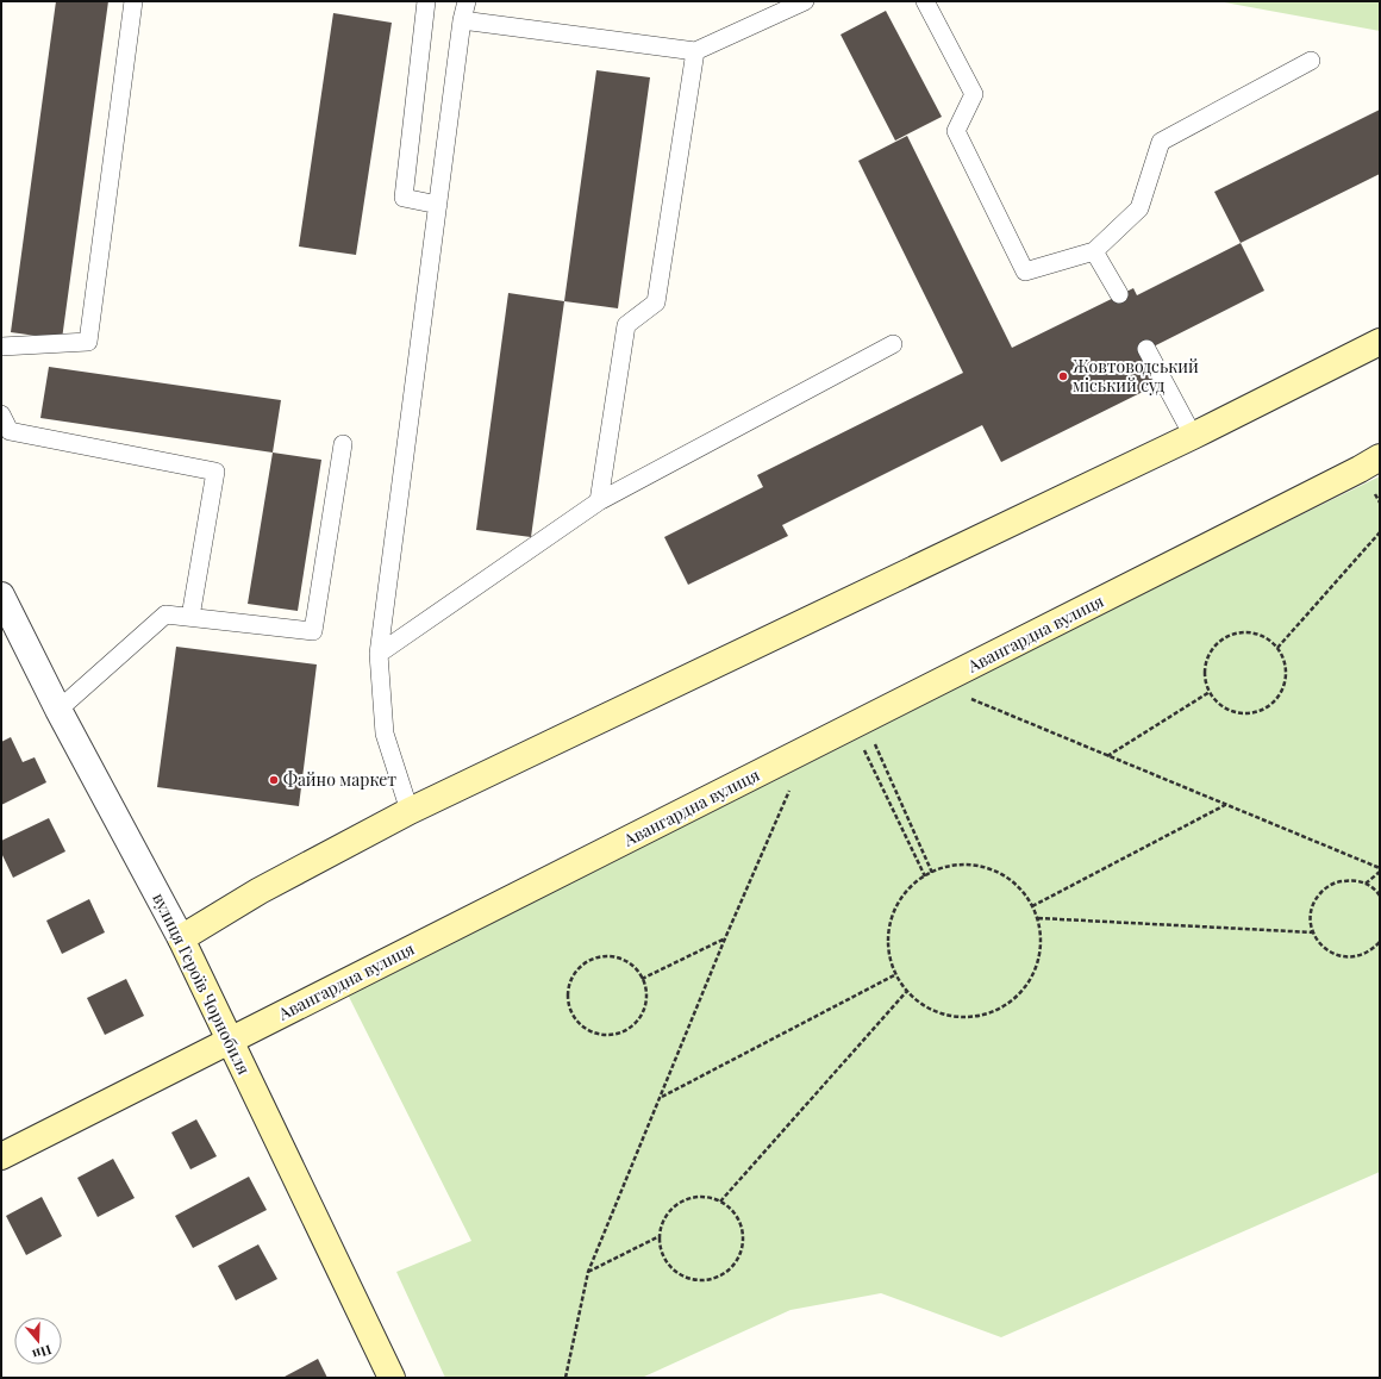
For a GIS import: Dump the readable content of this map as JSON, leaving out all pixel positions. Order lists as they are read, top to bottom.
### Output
{
  "streets": {
    "street": ["Авангардна вулиця", "вулиця Героїв Чорнобиля"]
  },
  "crossings": [
    ["Авангардна вулиця", "вулиця Героїв Чорнобиля"]
  ],
  "places": ["Жовтоводський міський суд", "Файно маркет"],
  "north": "bottom"
}
